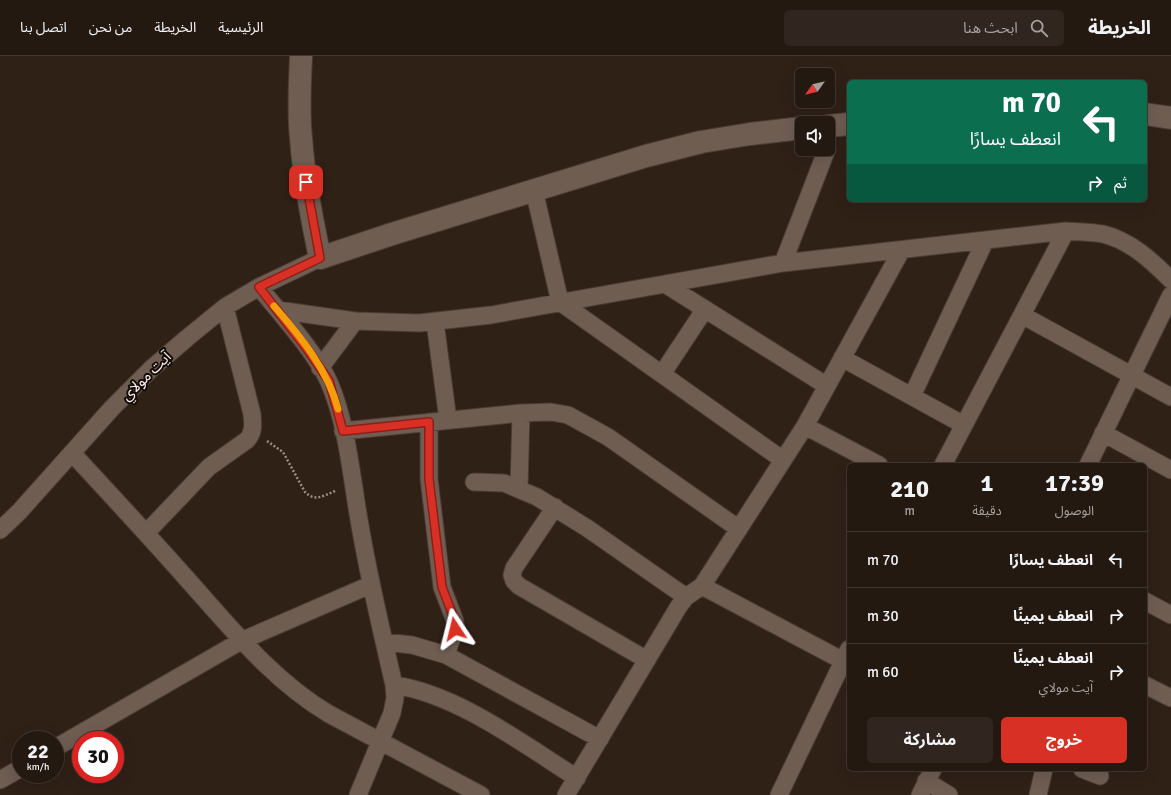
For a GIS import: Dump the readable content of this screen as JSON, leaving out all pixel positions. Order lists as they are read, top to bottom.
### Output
{
  "streets": {
    "street": ["آيت مولاي"]
  },
  "north": "bottom left",
  "page": {
    "header": "الخريطة",
    "search": "ابحث هنا",
    "nav": [
      "الرئيسية",
      "الخريطة",
      "من نحن",
      "اتصل بنا"
    ],
    "turn": ["70 m", "انعطف يسارًا"],
    "then": "ثم",
    "eta": [
      "17:39",
      "الوصول",
      "1",
      "دقيقة",
      "210",
      "m"
    ],
    "list": [
      {
        "name": "انعطف يسارًا",
        "value": "70 m"
      },
      {
        "name": "انعطف يمينًا",
        "value": "30 m"
      },
      {
        "name": "انعطف يمينًا",
        "note": "آيت مولاي",
        "value": "60 m"
      }
    ],
    "buttons": ["خروج", "مشاركة"],
    "speed": "22 km/h",
    "limit": "30"
  }
}
